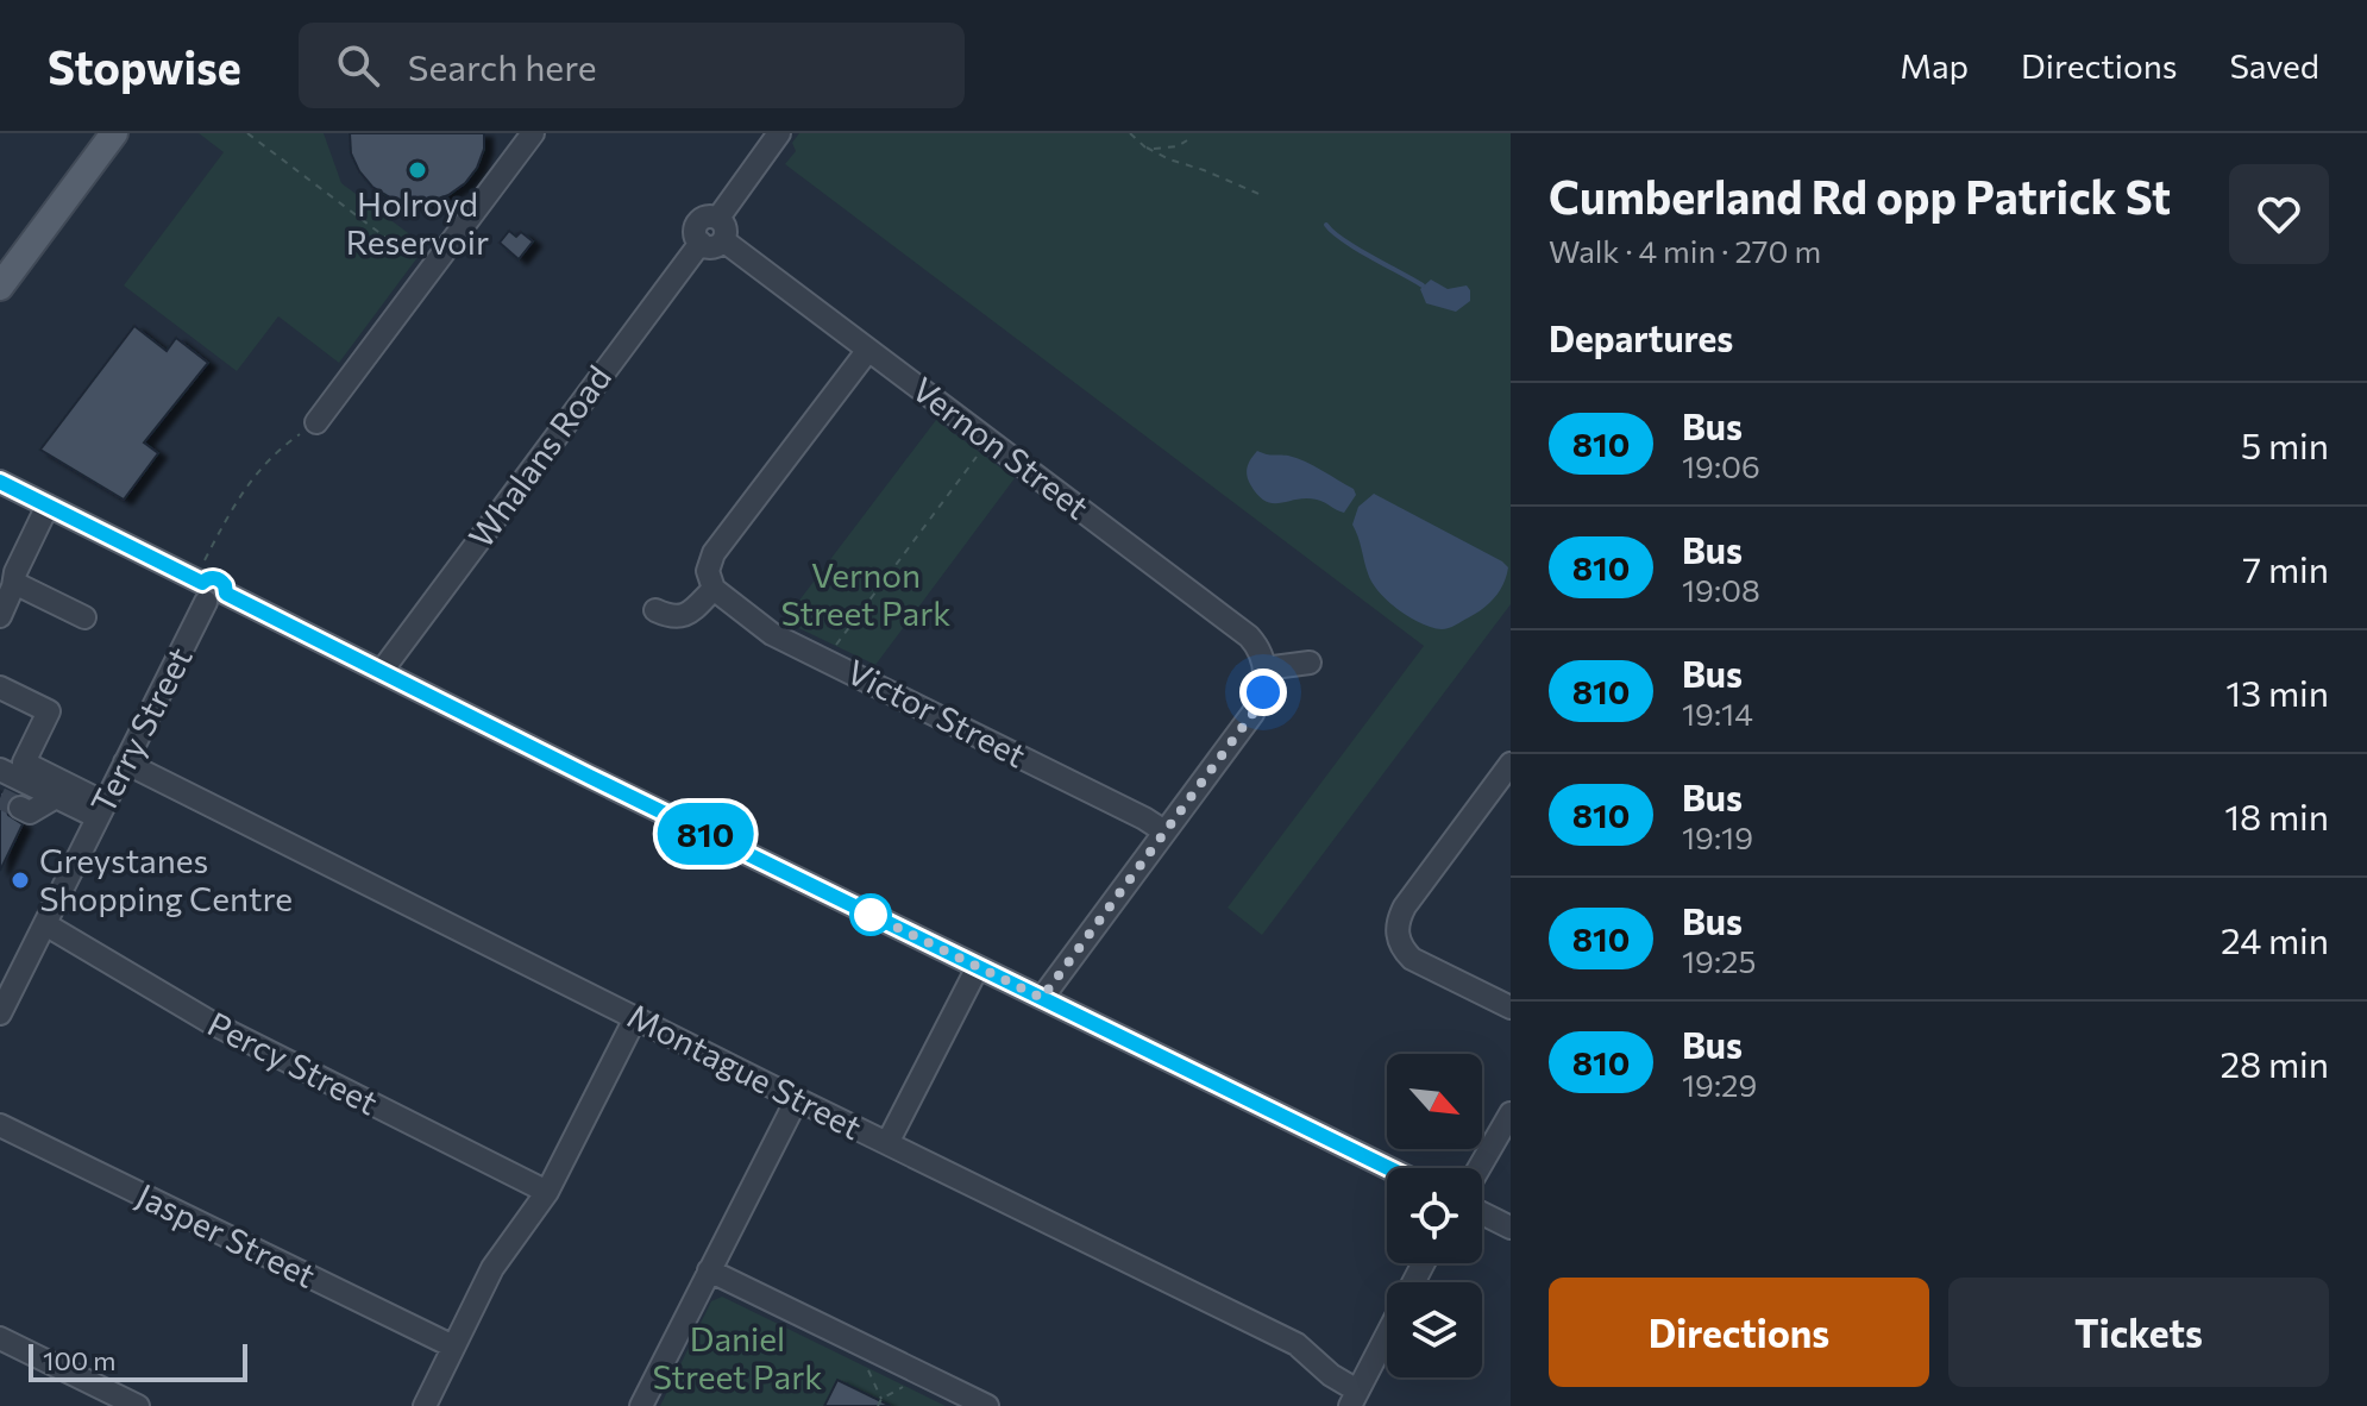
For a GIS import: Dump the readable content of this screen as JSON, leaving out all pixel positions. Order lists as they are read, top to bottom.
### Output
{
  "streets": {
    "street": [
      "Vernon Street",
      "Whalans Road",
      "Victor Street",
      "Terry Street",
      "Percy Street",
      "Montague Street",
      "Jasper Street"
    ]
  },
  "crossings": [
    ["Vernon Street", "Whalans Road"],
    ["Terry Street", "Percy Street"],
    ["Terry Street", "Montague Street"]
  ],
  "parks": ["Vernon Street Park", "Daniel Street Park"],
  "places": ["Holroyd Reservoir", "Greystanes Shopping Centre"],
  "lines": ["bus line 810"],
  "scale_bar": "100 m",
  "north": "bottom right",
  "page": {
    "header": "Stopwise",
    "search": "Search here",
    "nav": ["Map", "Directions", "Saved"],
    "on_map": "810",
    "heading": [
      ["Cumberland Rd opp Patrick St", "Walk · 4 min · 270 m"],
      "Departures"
    ],
    "list": [
      {
        "mark": "810",
        "name": "Bus",
        "note": "19:06",
        "value": "5 min"
      },
      {
        "mark": "810",
        "name": "Bus",
        "note": "19:08",
        "value": "7 min"
      },
      {
        "mark": "810",
        "name": "Bus",
        "note": "19:14",
        "value": "13 min"
      },
      {
        "mark": "810",
        "name": "Bus",
        "note": "19:19",
        "value": "18 min"
      },
      {
        "mark": "810",
        "name": "Bus",
        "note": "19:25",
        "value": "24 min"
      },
      {
        "mark": "810",
        "name": "Bus",
        "note": "19:29",
        "value": "28 min"
      }
    ],
    "buttons": ["Directions", "Tickets"],
    "scale": "100 m"
  }
}
